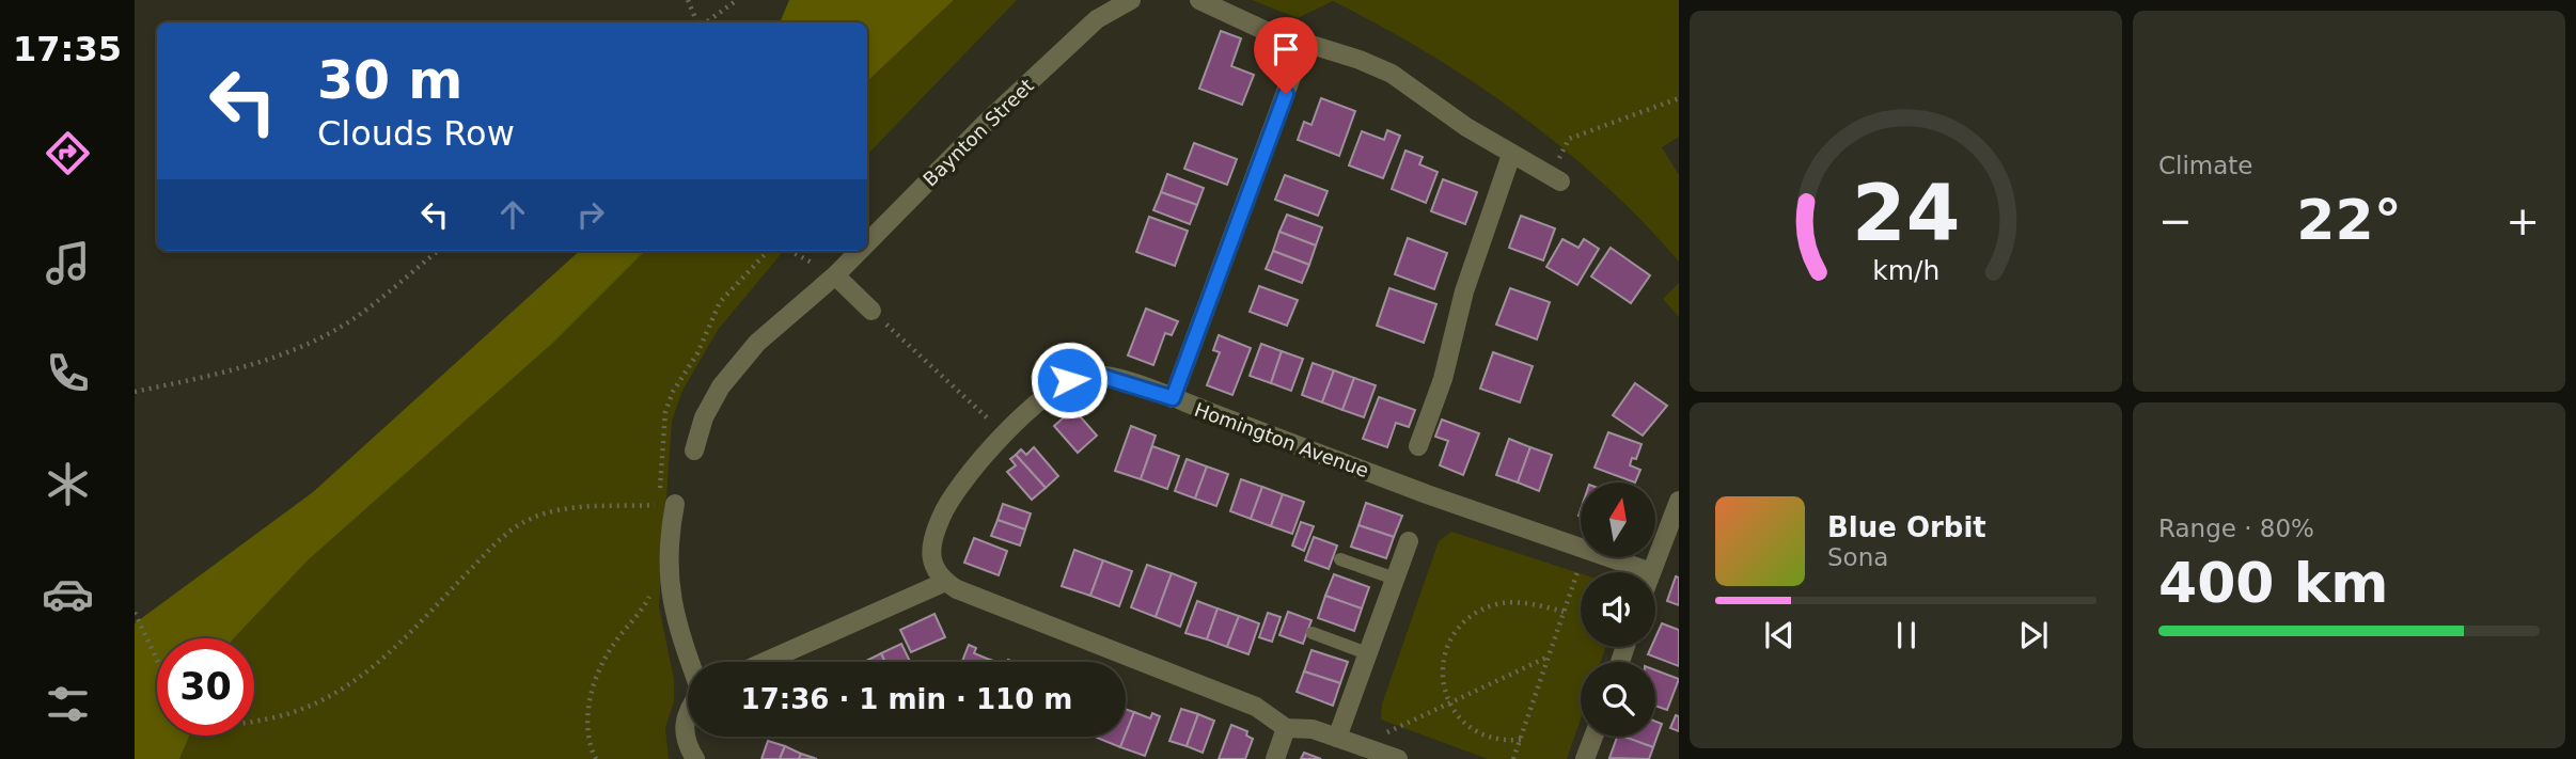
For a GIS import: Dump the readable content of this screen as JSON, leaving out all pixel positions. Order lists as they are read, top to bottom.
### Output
{
  "streets": {
    "street": ["Baynton Street", "Homington Avenue"]
  },
  "north": "top",
  "page": {
    "tabs": "17:35",
    "tile": [
      "Climate",
      ["Range · 80%", "400 km"]
    ],
    "turn": ["30 m", "Clouds Row"],
    "heat": ["−", "22°", "+"],
    "song": ["Blue Orbit", "Sona"],
    "limit": "30",
    "trip": "17:36 · 1 min · 110 m",
    "gauge": ["24", "km/h"]
  }
}
